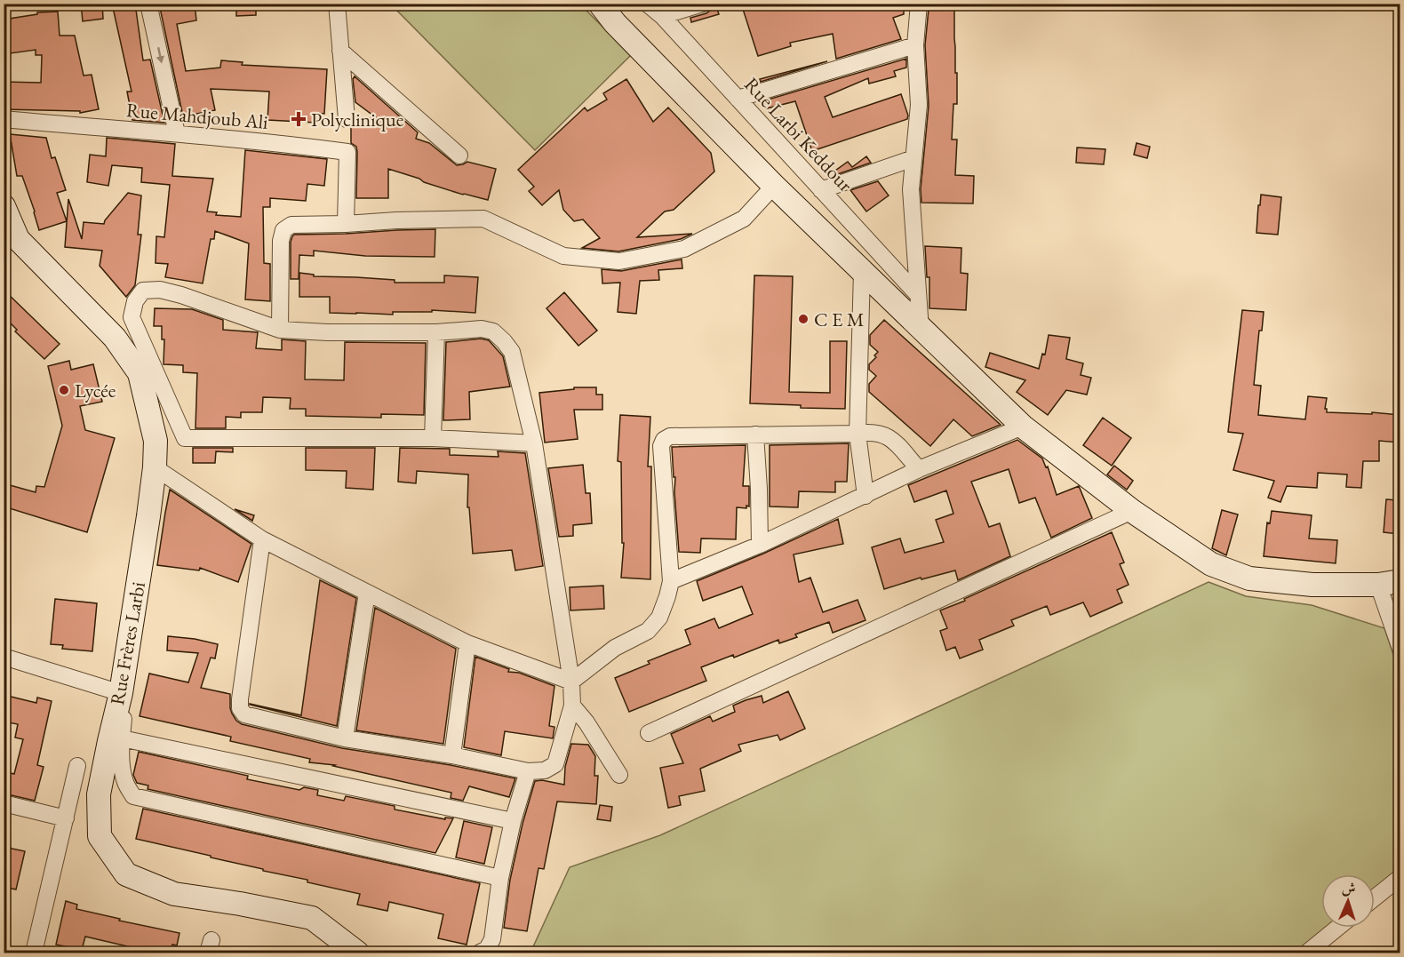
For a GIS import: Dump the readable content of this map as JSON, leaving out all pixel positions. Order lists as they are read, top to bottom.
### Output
{
  "streets": {
    "main road": ["Rue Frères Larbi"],
    "street": ["Rue Mahdjoub Ali", "Rue Larbi Keddour"]
  },
  "places": {
    "health": ["Polyclinique"],
    "other": ["C E M", "Lycée"]
  },
  "north": "top"
}
